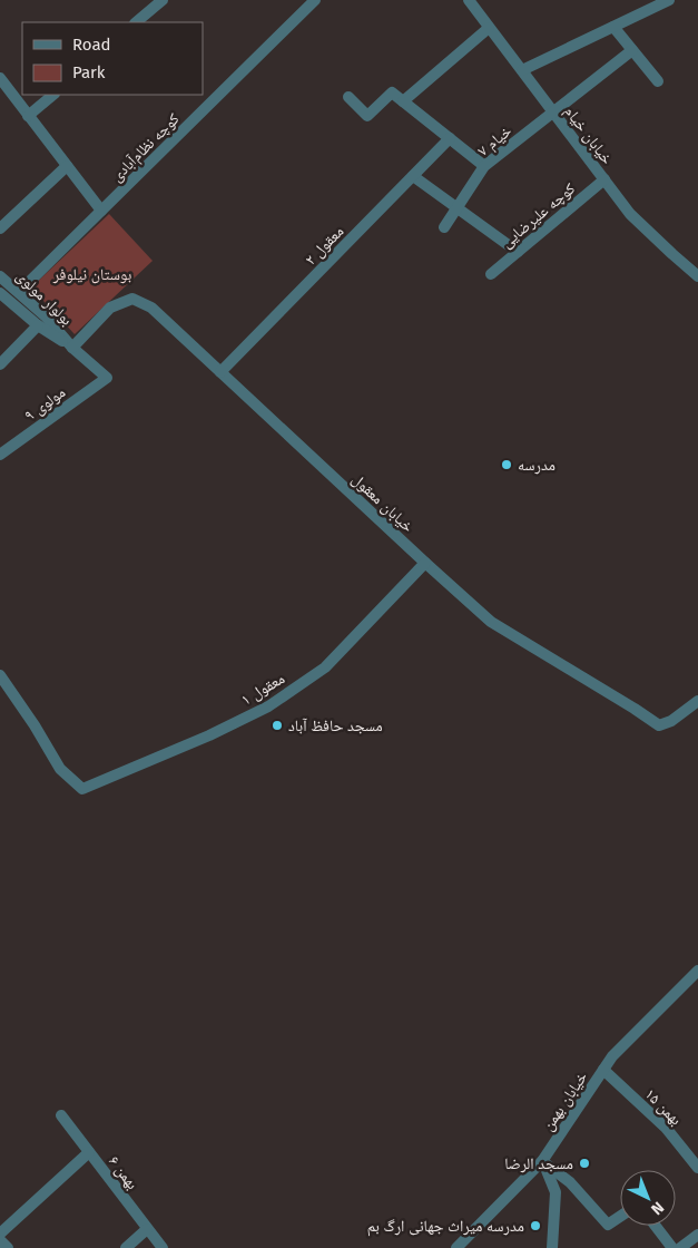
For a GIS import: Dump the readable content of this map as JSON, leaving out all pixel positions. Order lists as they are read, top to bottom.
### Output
{
  "streets": {
    "street": [
      "خیابان خیام",
      "خیام ۷",
      "کوچه نظام‌آبادی",
      "کوچه علیرضایی",
      "معقول ۲",
      "بولوار مولوی",
      "مولوی ۹",
      "خیابان معقول",
      "معقول ۱",
      "خیابان بهمن",
      "بهمن ۱۵",
      "بهمن ۶"
    ]
  },
  "crossings": [
    ["خیابان خیام", "خیام ۷"],
    ["خیابان خیام", "کوچه علیرضایی"],
    ["کوچه نظام‌آبادی", "بولوار مولوی"],
    ["معقول ۲", "خیابان معقول"],
    ["بولوار مولوی", "مولوی ۹"],
    ["بولوار مولوی", "خیابان معقول"],
    ["مولوی ۹", "خیابان معقول"],
    ["خیابان معقول", "معقول ۱"],
    ["خیابان بهمن", "بهمن ۱۵"]
  ],
  "parks": ["بوستان نیلوفر"],
  "places": [
    "مدرسه",
    "مسجد حافظ آباد",
    "مسجد الرضا",
    "مدرسه میراث جهانی ارگ بم"
  ],
  "legend": ["Road", "Park"],
  "north": "bottom right"
}
